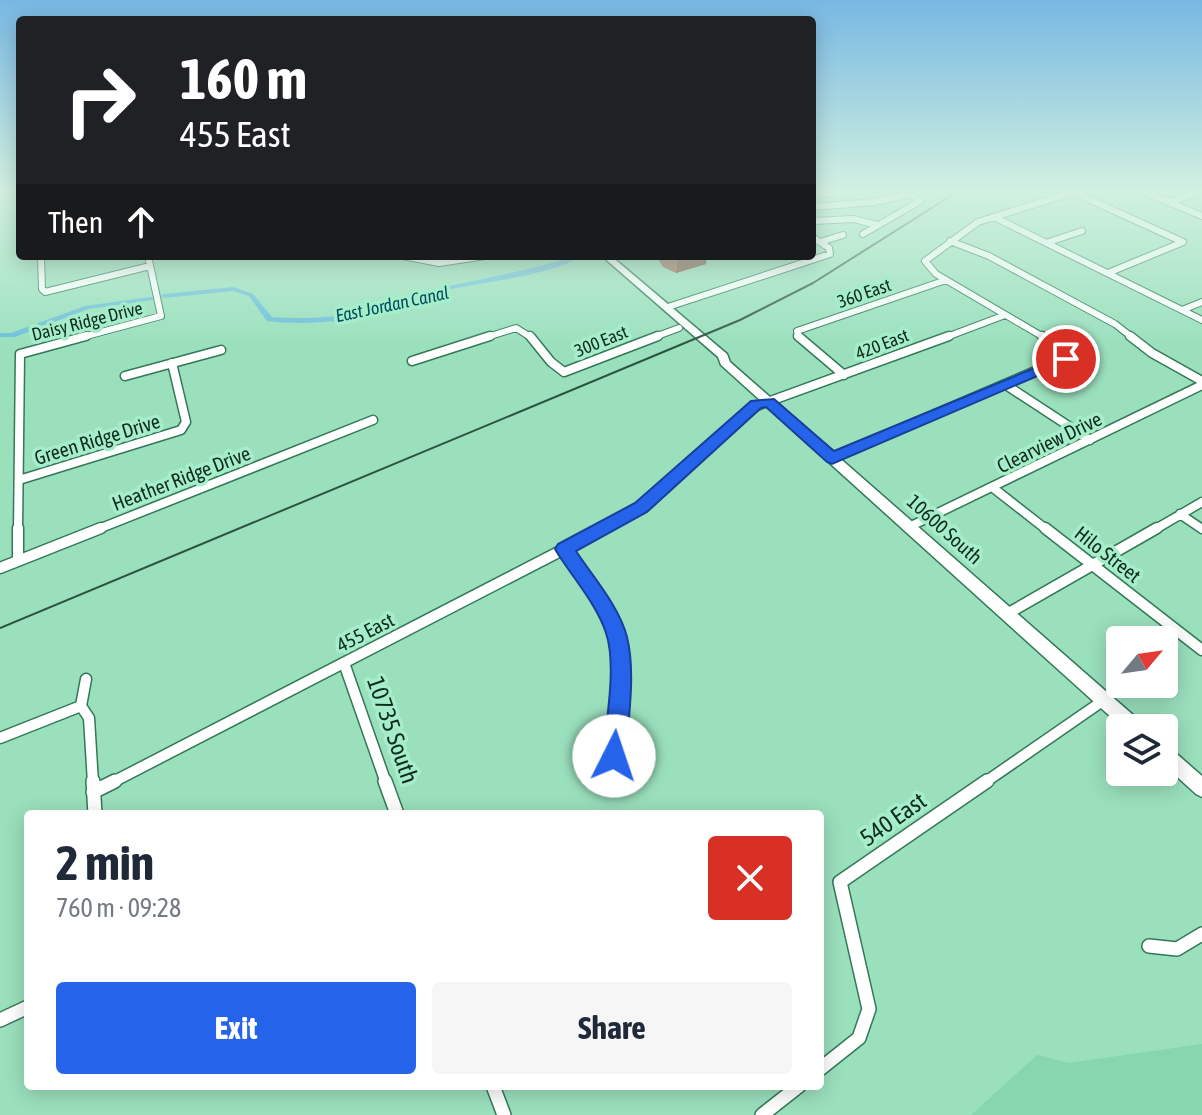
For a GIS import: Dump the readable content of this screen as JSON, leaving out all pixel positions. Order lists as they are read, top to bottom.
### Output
{
  "streets": {
    "main road": ["10600 South"],
    "street": [
      "360 East",
      "Daisy Ridge Drive",
      "300 East",
      "420 East",
      "Green Ridge Drive",
      "Clearview Drive",
      "Heather Ridge Drive",
      "Hilo Street",
      "455 East",
      "10735 South",
      "540 East"
    ]
  },
  "crossings": [
    ["360 East", "420 East"],
    ["Daisy Ridge Drive", "Green Ridge Drive"],
    ["300 East", "10600 South"],
    ["420 East", "10600 South"],
    ["420 East", "455 East"],
    ["Clearview Drive", "10600 South"],
    ["Clearview Drive", "Hilo Street"],
    ["10600 South", "540 East"],
    ["455 East", "10735 South"]
  ],
  "water": ["East Jordan Canal"],
  "north": "top right",
  "page": {
    "turn": ["160 m", "455 East"],
    "then": "Then",
    "heading": ["2 min", "760 m · 09:28"],
    "buttons": ["Exit", "Share"]
  }
}
